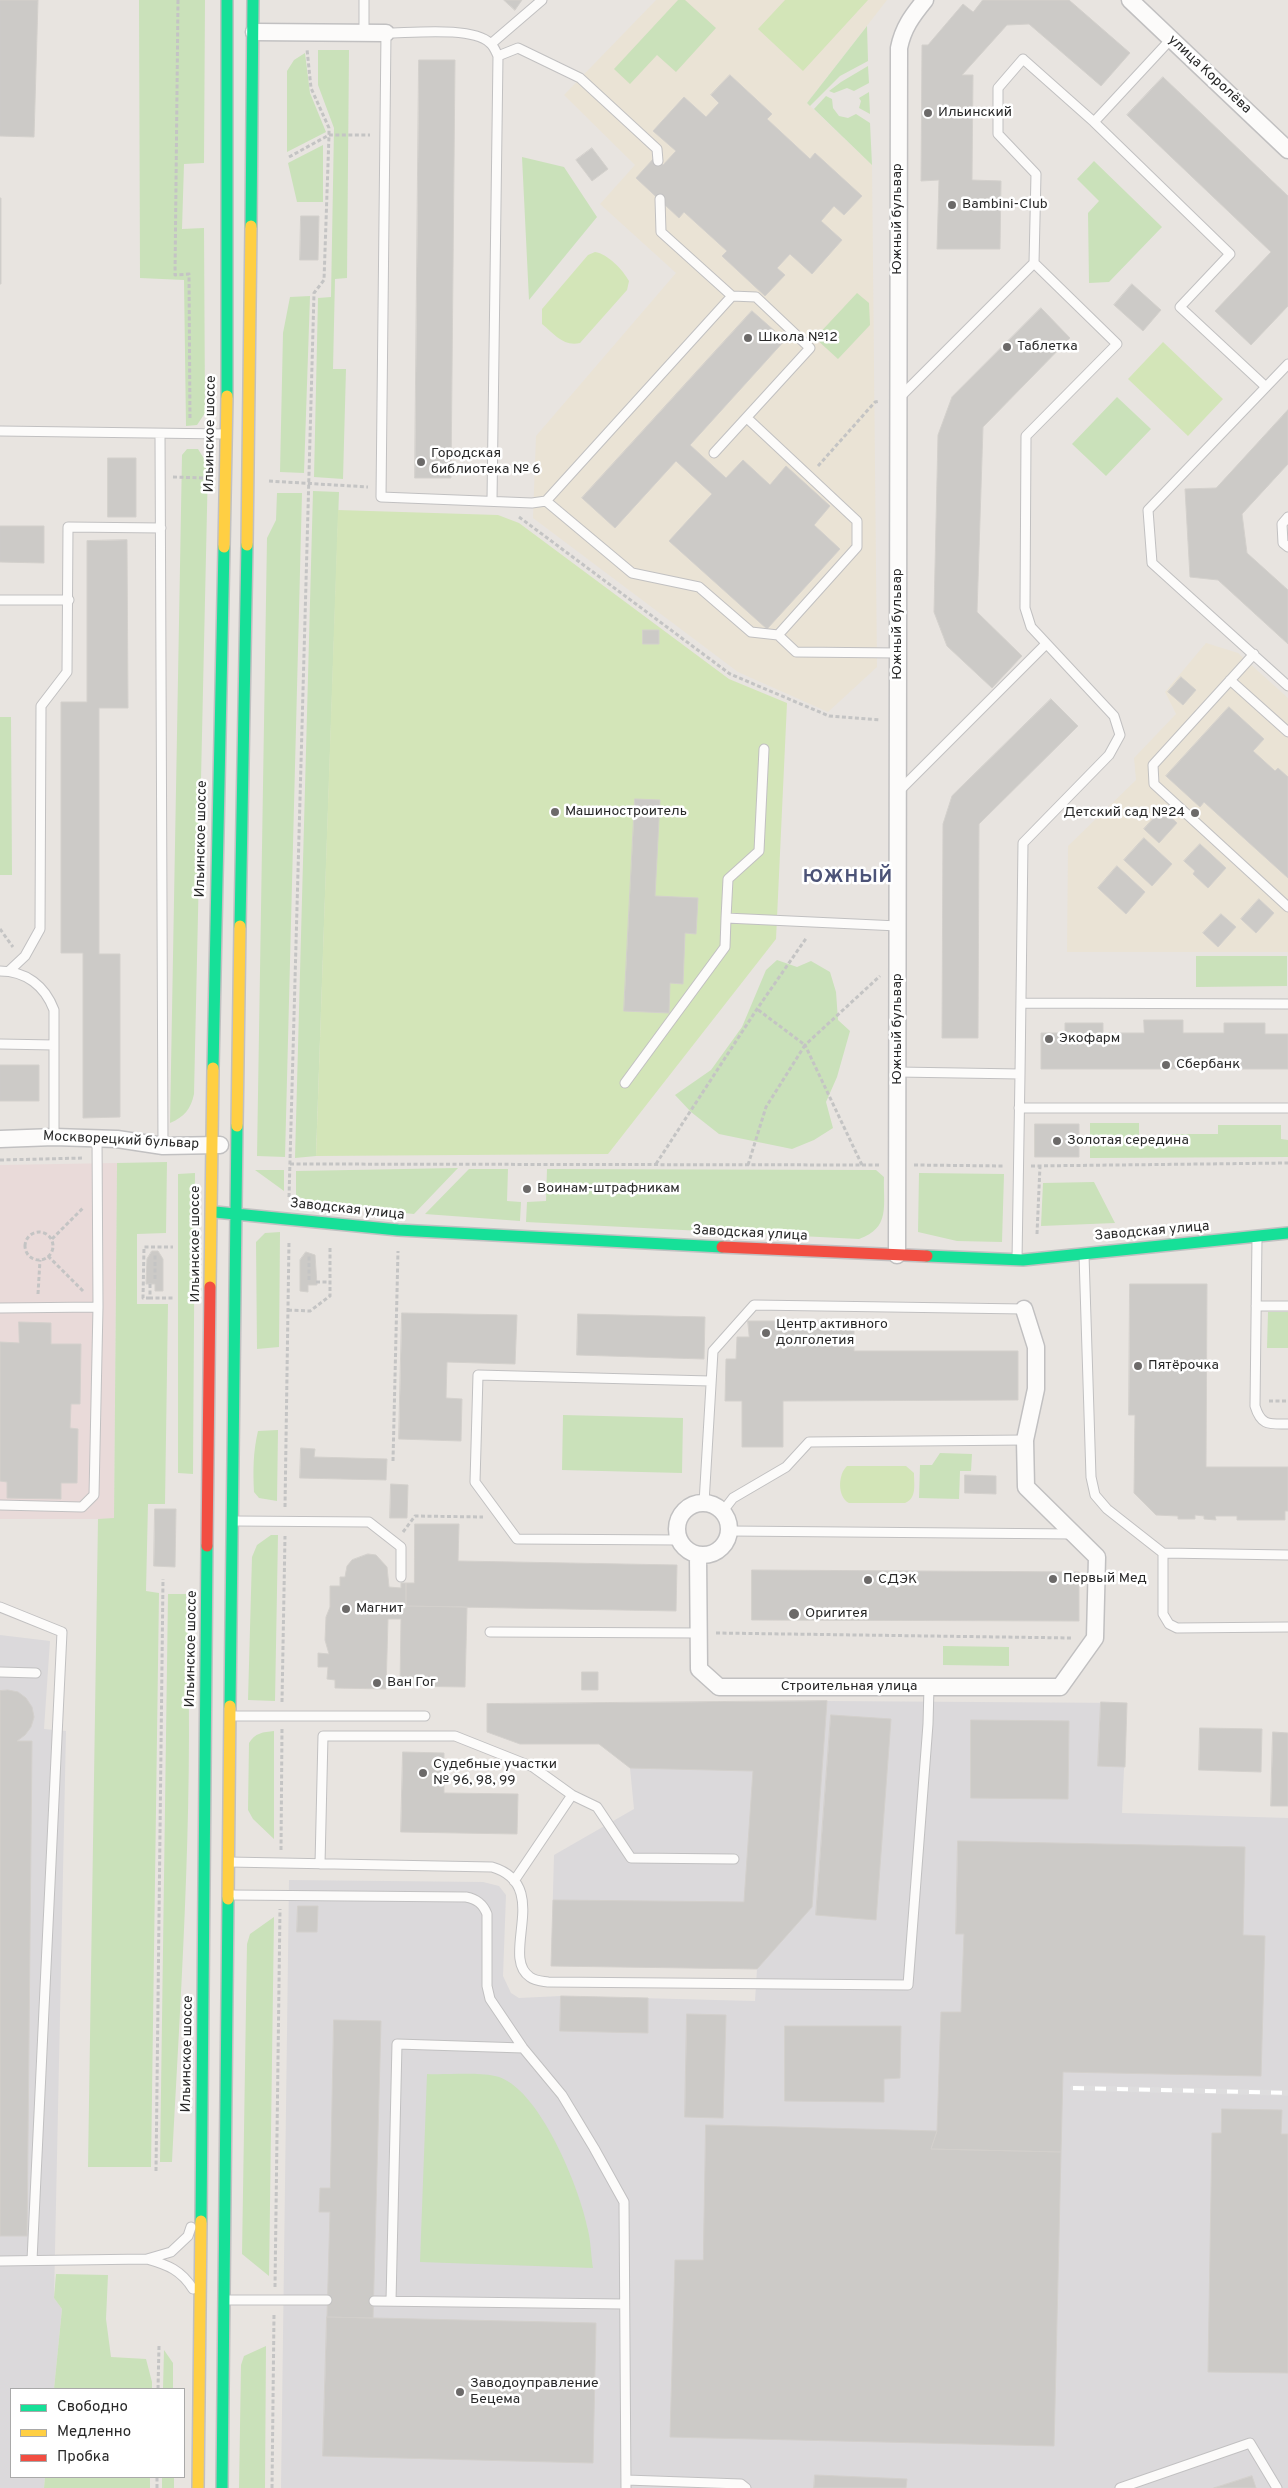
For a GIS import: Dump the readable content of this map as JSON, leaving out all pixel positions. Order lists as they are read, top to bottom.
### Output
{
  "streets": {
    "main road": ["Ильинское шоссе", "Заводская улица"],
    "street": [
      "улица Королёва",
      "Южный бульвар",
      "Москворецкий бульвар",
      "Строительная улица"
    ]
  },
  "crossings": [
    ["Южный бульвар", "Заводская улица"],
    ["Ильинское шоссе", "Москворецкий бульвар"],
    ["Ильинское шоссе", "Заводская улица"]
  ],
  "districts": ["ЮЖНЫЙ"],
  "places": [
    "Ильинский",
    "Bambini-Club",
    "Школа №12",
    "Таблетка",
    "Городская библиотека № 6",
    "Машиностроитель",
    "Детский сад №24",
    "Экофарм",
    "Сбербанк",
    "Золотая середина",
    "Воинам-штрафникам",
    "Центр активного долголетия",
    "Пятёрочка",
    "Первый Мед",
    "СДЭК",
    "Магнит",
    "Оригитея",
    "Ван Гог",
    "Судебные участки № 96, 98, 99",
    "Заводоуправление Бецема"
  ],
  "legend": ["Свободно", "Медленно", "Пробка"]
}
